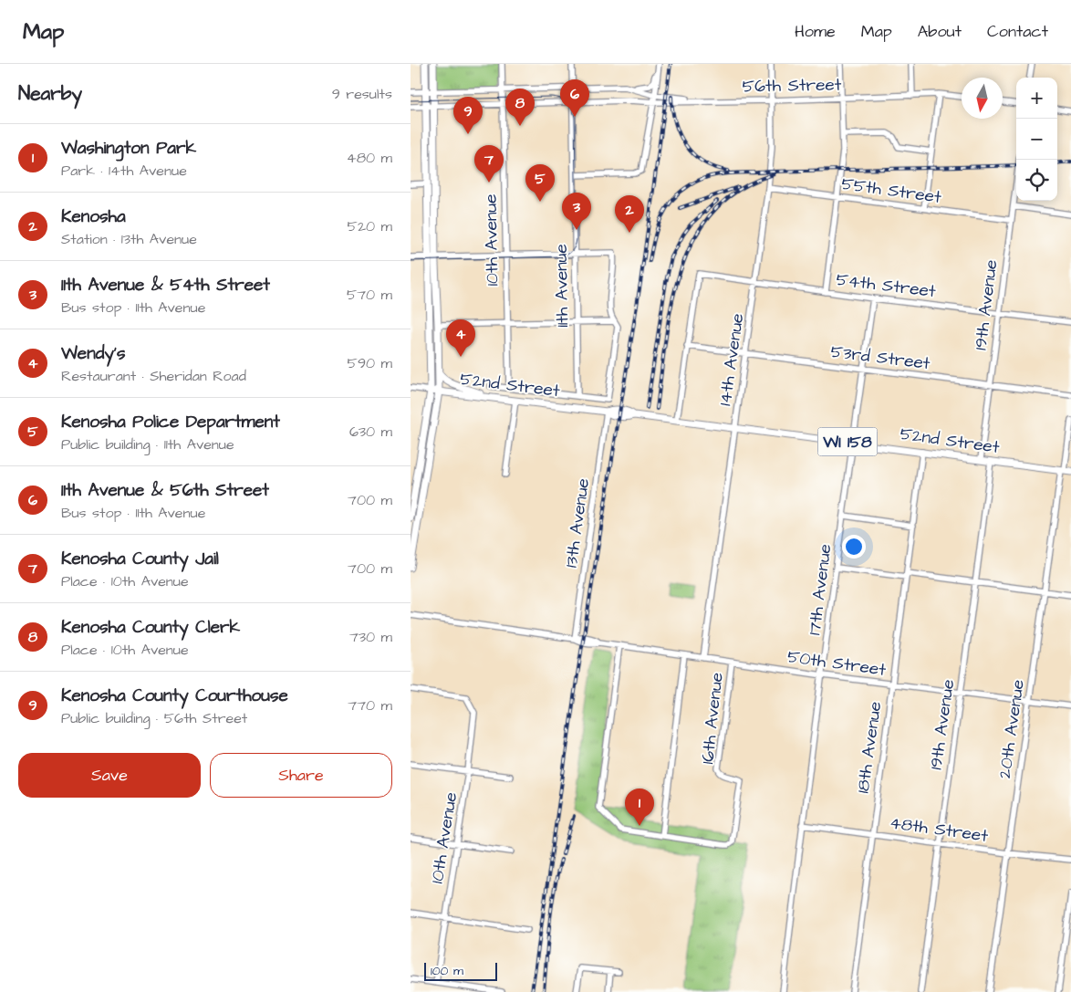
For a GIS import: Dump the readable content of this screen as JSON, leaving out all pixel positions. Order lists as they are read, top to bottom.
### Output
{
  "streets": {
    "main road": ["52nd Street", "WI 158"],
    "street": [
      "56th Street",
      "55th Street",
      "10th Avenue",
      "11th Avenue",
      "54th Street",
      "19th Avenue",
      "53rd Street",
      "14th Avenue",
      "13th Avenue",
      "17th Avenue",
      "50th Street",
      "16th Avenue",
      "20th Avenue",
      "18th Avenue",
      "48th Street"
    ]
  },
  "crossings": [
    ["56th Street", "10th Avenue"],
    ["56th Street", "11th Avenue"],
    ["56th Street", "14th Avenue"],
    ["55th Street", "19th Avenue"],
    ["55th Street", "14th Avenue"],
    ["54th Street", "19th Avenue"],
    ["54th Street", "53rd Street"],
    ["54th Street", "14th Avenue"],
    ["54th Street", "17th Avenue"],
    ["19th Avenue", "53rd Street"],
    ["19th Avenue", "52nd Street"],
    ["19th Avenue", "50th Street"],
    ["19th Avenue", "48th Street"],
    ["53rd Street", "14th Avenue"],
    ["53rd Street", "17th Avenue"],
    ["14th Avenue", "52nd Street"],
    ["14th Avenue", "50th Street"],
    ["52nd Street", "13th Avenue"],
    ["52nd Street", "17th Avenue"],
    ["52nd Street", "20th Avenue"],
    ["52nd Street", "18th Avenue"],
    ["13th Avenue", "50th Street"],
    ["17th Avenue", "50th Street"],
    ["17th Avenue", "48th Street"],
    ["50th Street", "16th Avenue"],
    ["50th Street", "20th Avenue"],
    ["50th Street", "18th Avenue"],
    ["20th Avenue", "48th Street"],
    ["18th Avenue", "48th Street"]
  ],
  "scale_bar": "100 m",
  "north": "bottom",
  "page": {
    "header": "Map",
    "nav": [
      "Home",
      "Map",
      "About",
      "Contact"
    ],
    "heading": ["Nearby", "9 results"],
    "map_buttons": ["+", "−"],
    "pins": [
      "6",
      "8",
      "9",
      "7",
      "5",
      "3",
      "2",
      "4",
      "1"
    ],
    "list": [
      {
        "mark": "1",
        "name": "Washington Park",
        "note": "Park · 14th Avenue",
        "value": "480 m"
      },
      {
        "mark": "2",
        "name": "Kenosha",
        "note": "Station · 13th Avenue",
        "value": "520 m"
      },
      {
        "mark": "3",
        "name": "11th Avenue & 54th Street",
        "note": "Bus stop · 11th Avenue",
        "value": "570 m"
      },
      {
        "mark": "4",
        "name": "Wendy's",
        "note": "Restaurant · Sheridan Road",
        "value": "590 m"
      },
      {
        "mark": "5",
        "name": "Kenosha Police Department",
        "note": "Public building · 11th Avenue",
        "value": "630 m"
      },
      {
        "mark": "6",
        "name": "11th Avenue & 56th Street",
        "note": "Bus stop · 11th Avenue",
        "value": "700 m"
      },
      {
        "mark": "7",
        "name": "Kenosha County Jail",
        "note": "Place · 10th Avenue",
        "value": "700 m"
      },
      {
        "mark": "8",
        "name": "Kenosha County Clerk",
        "note": "Place · 10th Avenue",
        "value": "730 m"
      },
      {
        "mark": "9",
        "name": "Kenosha County Courthouse",
        "note": "Public building · 56th Street",
        "value": "770 m"
      }
    ],
    "buttons": ["Save", "Share"],
    "scale": "100 m"
  }
}
